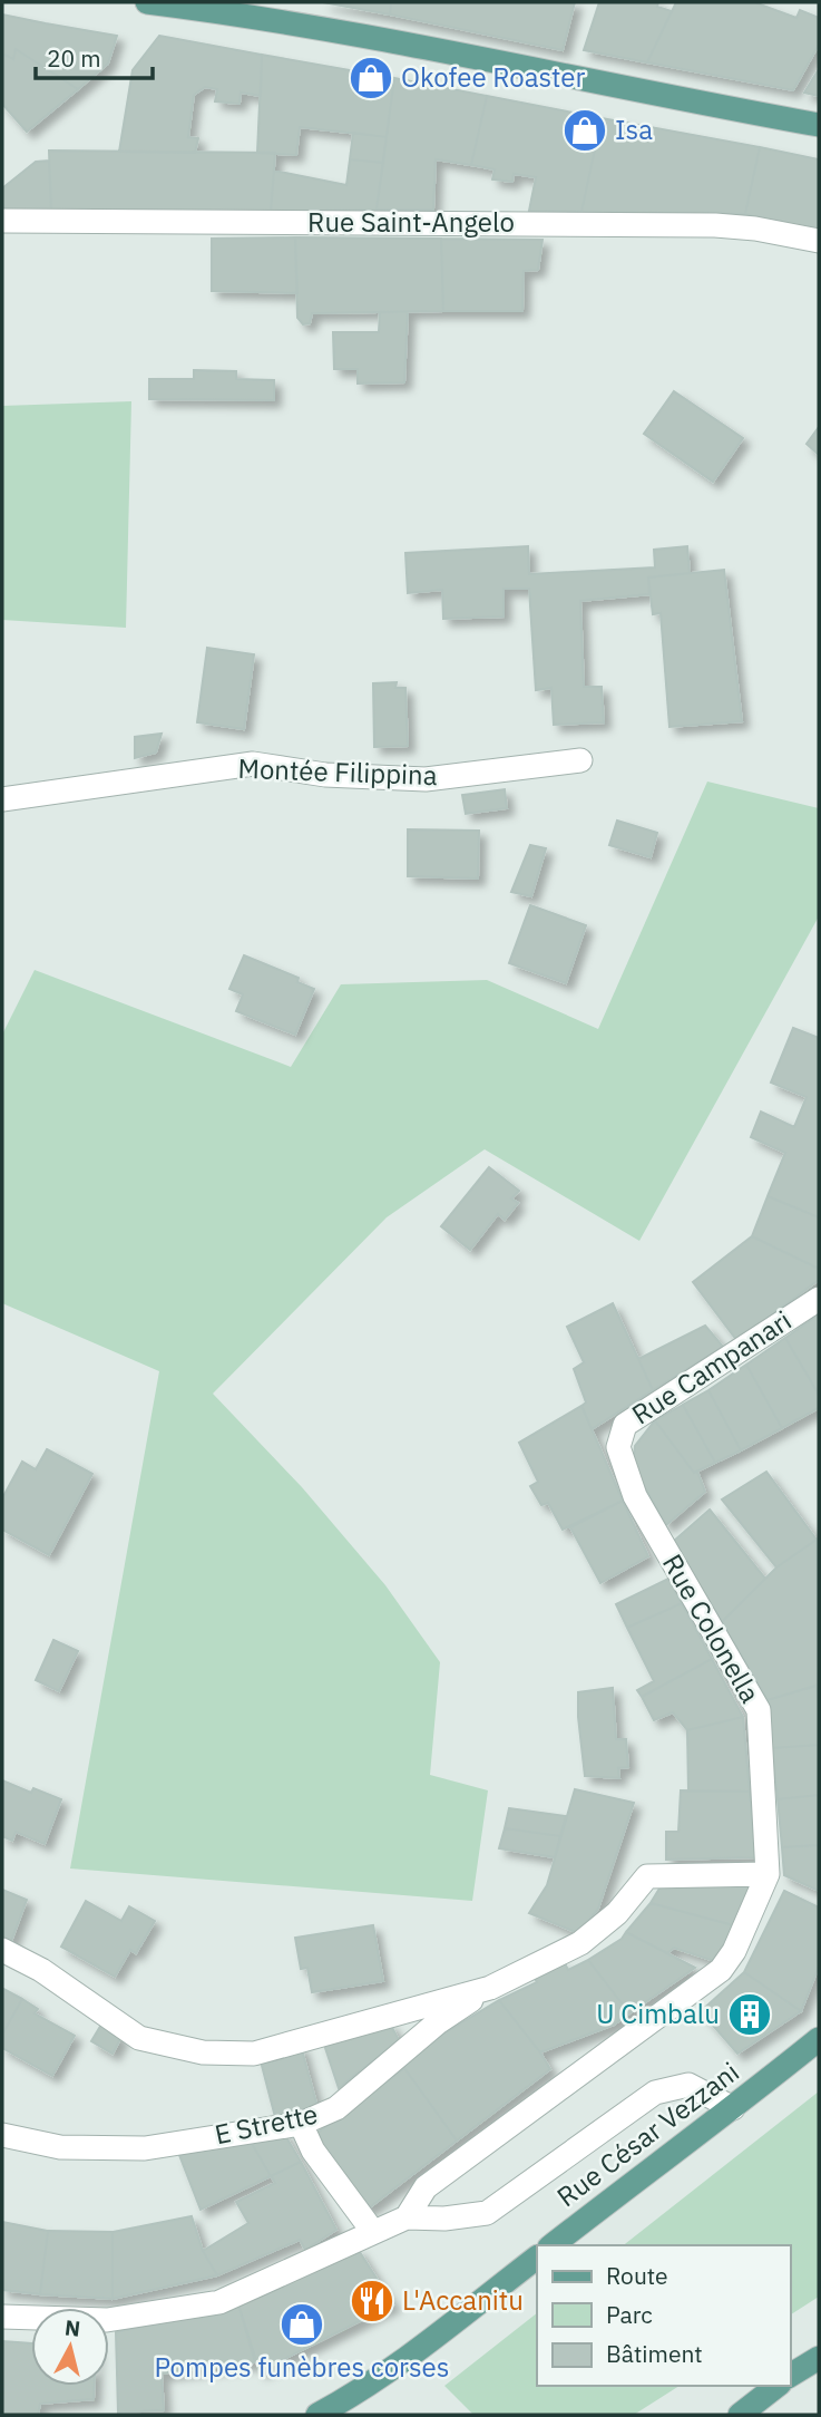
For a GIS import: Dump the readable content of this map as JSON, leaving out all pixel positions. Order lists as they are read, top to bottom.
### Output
{
  "streets": {
    "main road": ["Rue César Vezzani"],
    "street": [
      "Rue Saint-Angelo",
      "Montée Filippina",
      "Rue Campanari",
      "Rue Colonella",
      "E Strette"
    ]
  },
  "crossings": [
    ["Rue Campanari", "Rue Colonella"]
  ],
  "places": {
    "shop": ["Okofee Roaster", "Isa", "Pompes funèbres corses"],
    "building": ["U Cimbalu"],
    "restaurant": ["L'Accanitu"]
  },
  "legend": ["Route", "Parc", "Bâtiment"],
  "scale_bar": "20 m",
  "north": "top"
}
